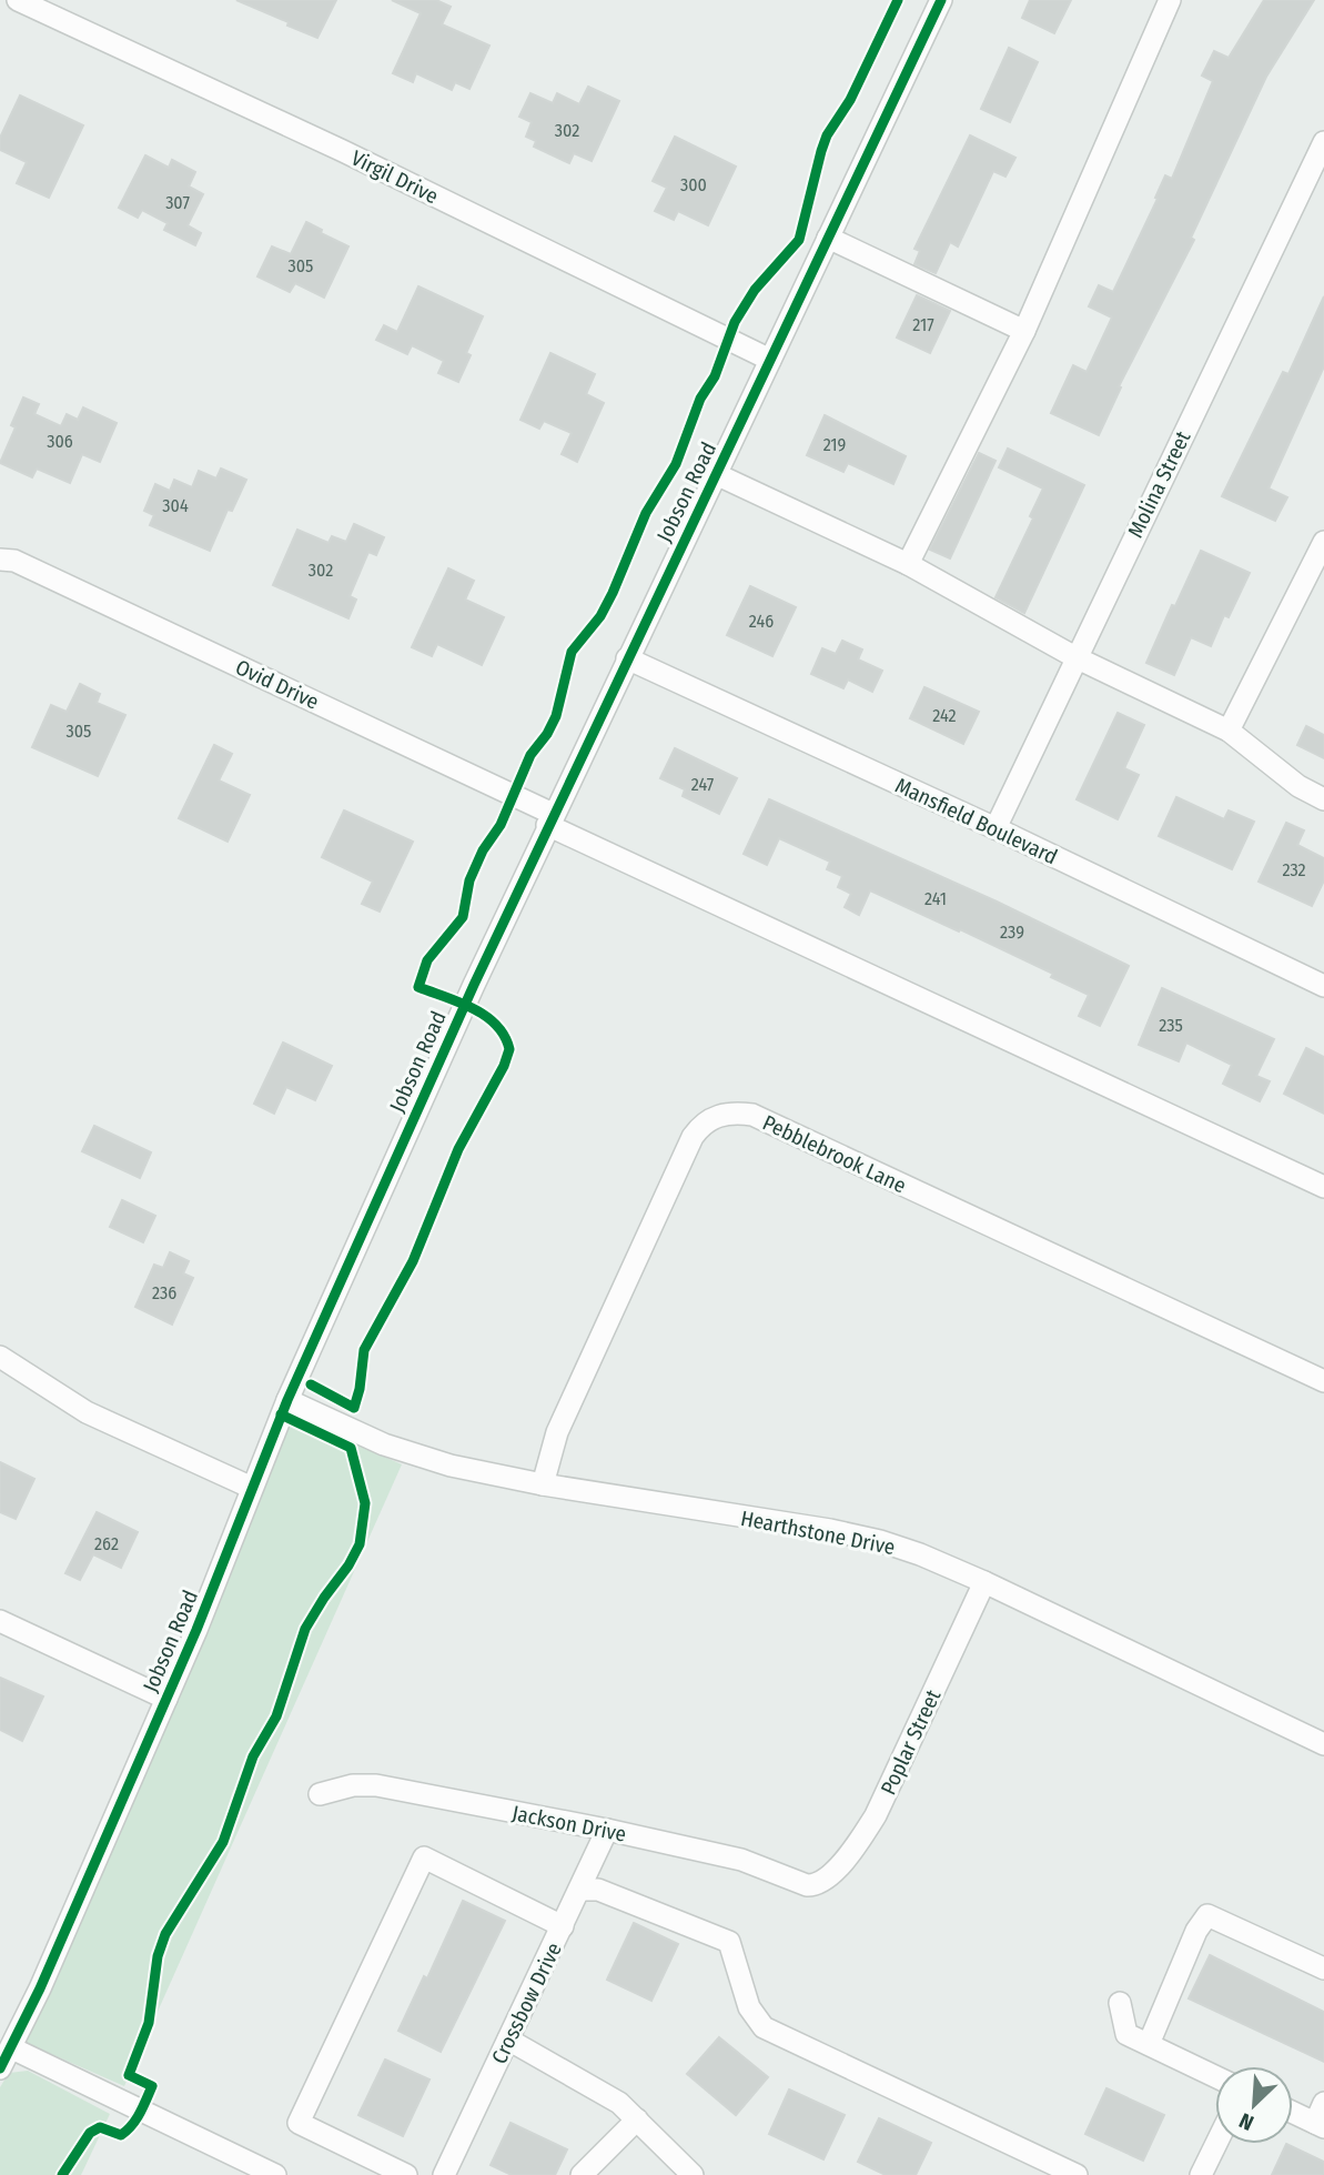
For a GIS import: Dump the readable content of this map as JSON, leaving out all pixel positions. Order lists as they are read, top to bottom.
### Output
{
  "streets": {
    "street": [
      "Virgil Drive",
      "Molina Street",
      "Jobson Road",
      "Ovid Drive",
      "Mansfield Boulevard",
      "Pebblebrook Lane",
      "Hearthstone Drive",
      "Poplar Street",
      "Jackson Drive",
      "Crossbow Drive"
    ]
  },
  "crossings": [
    ["Virgil Drive", "Jobson Road"],
    ["Molina Street", "Mansfield Boulevard"],
    ["Jobson Road", "Ovid Drive"],
    ["Jobson Road", "Mansfield Boulevard"],
    ["Jobson Road", "Hearthstone Drive"],
    ["Pebblebrook Lane", "Hearthstone Drive"],
    ["Hearthstone Drive", "Poplar Street"],
    ["Poplar Street", "Jackson Drive"],
    ["Jackson Drive", "Crossbow Drive"]
  ],
  "house_numbers": [
    "302",
    "300",
    "307",
    "305",
    "217",
    "306",
    "219",
    "304",
    "302",
    "246",
    "242",
    "305",
    "247",
    "232",
    "241",
    "239",
    "235",
    "236",
    "262"
  ],
  "north": "bottom left"
}
